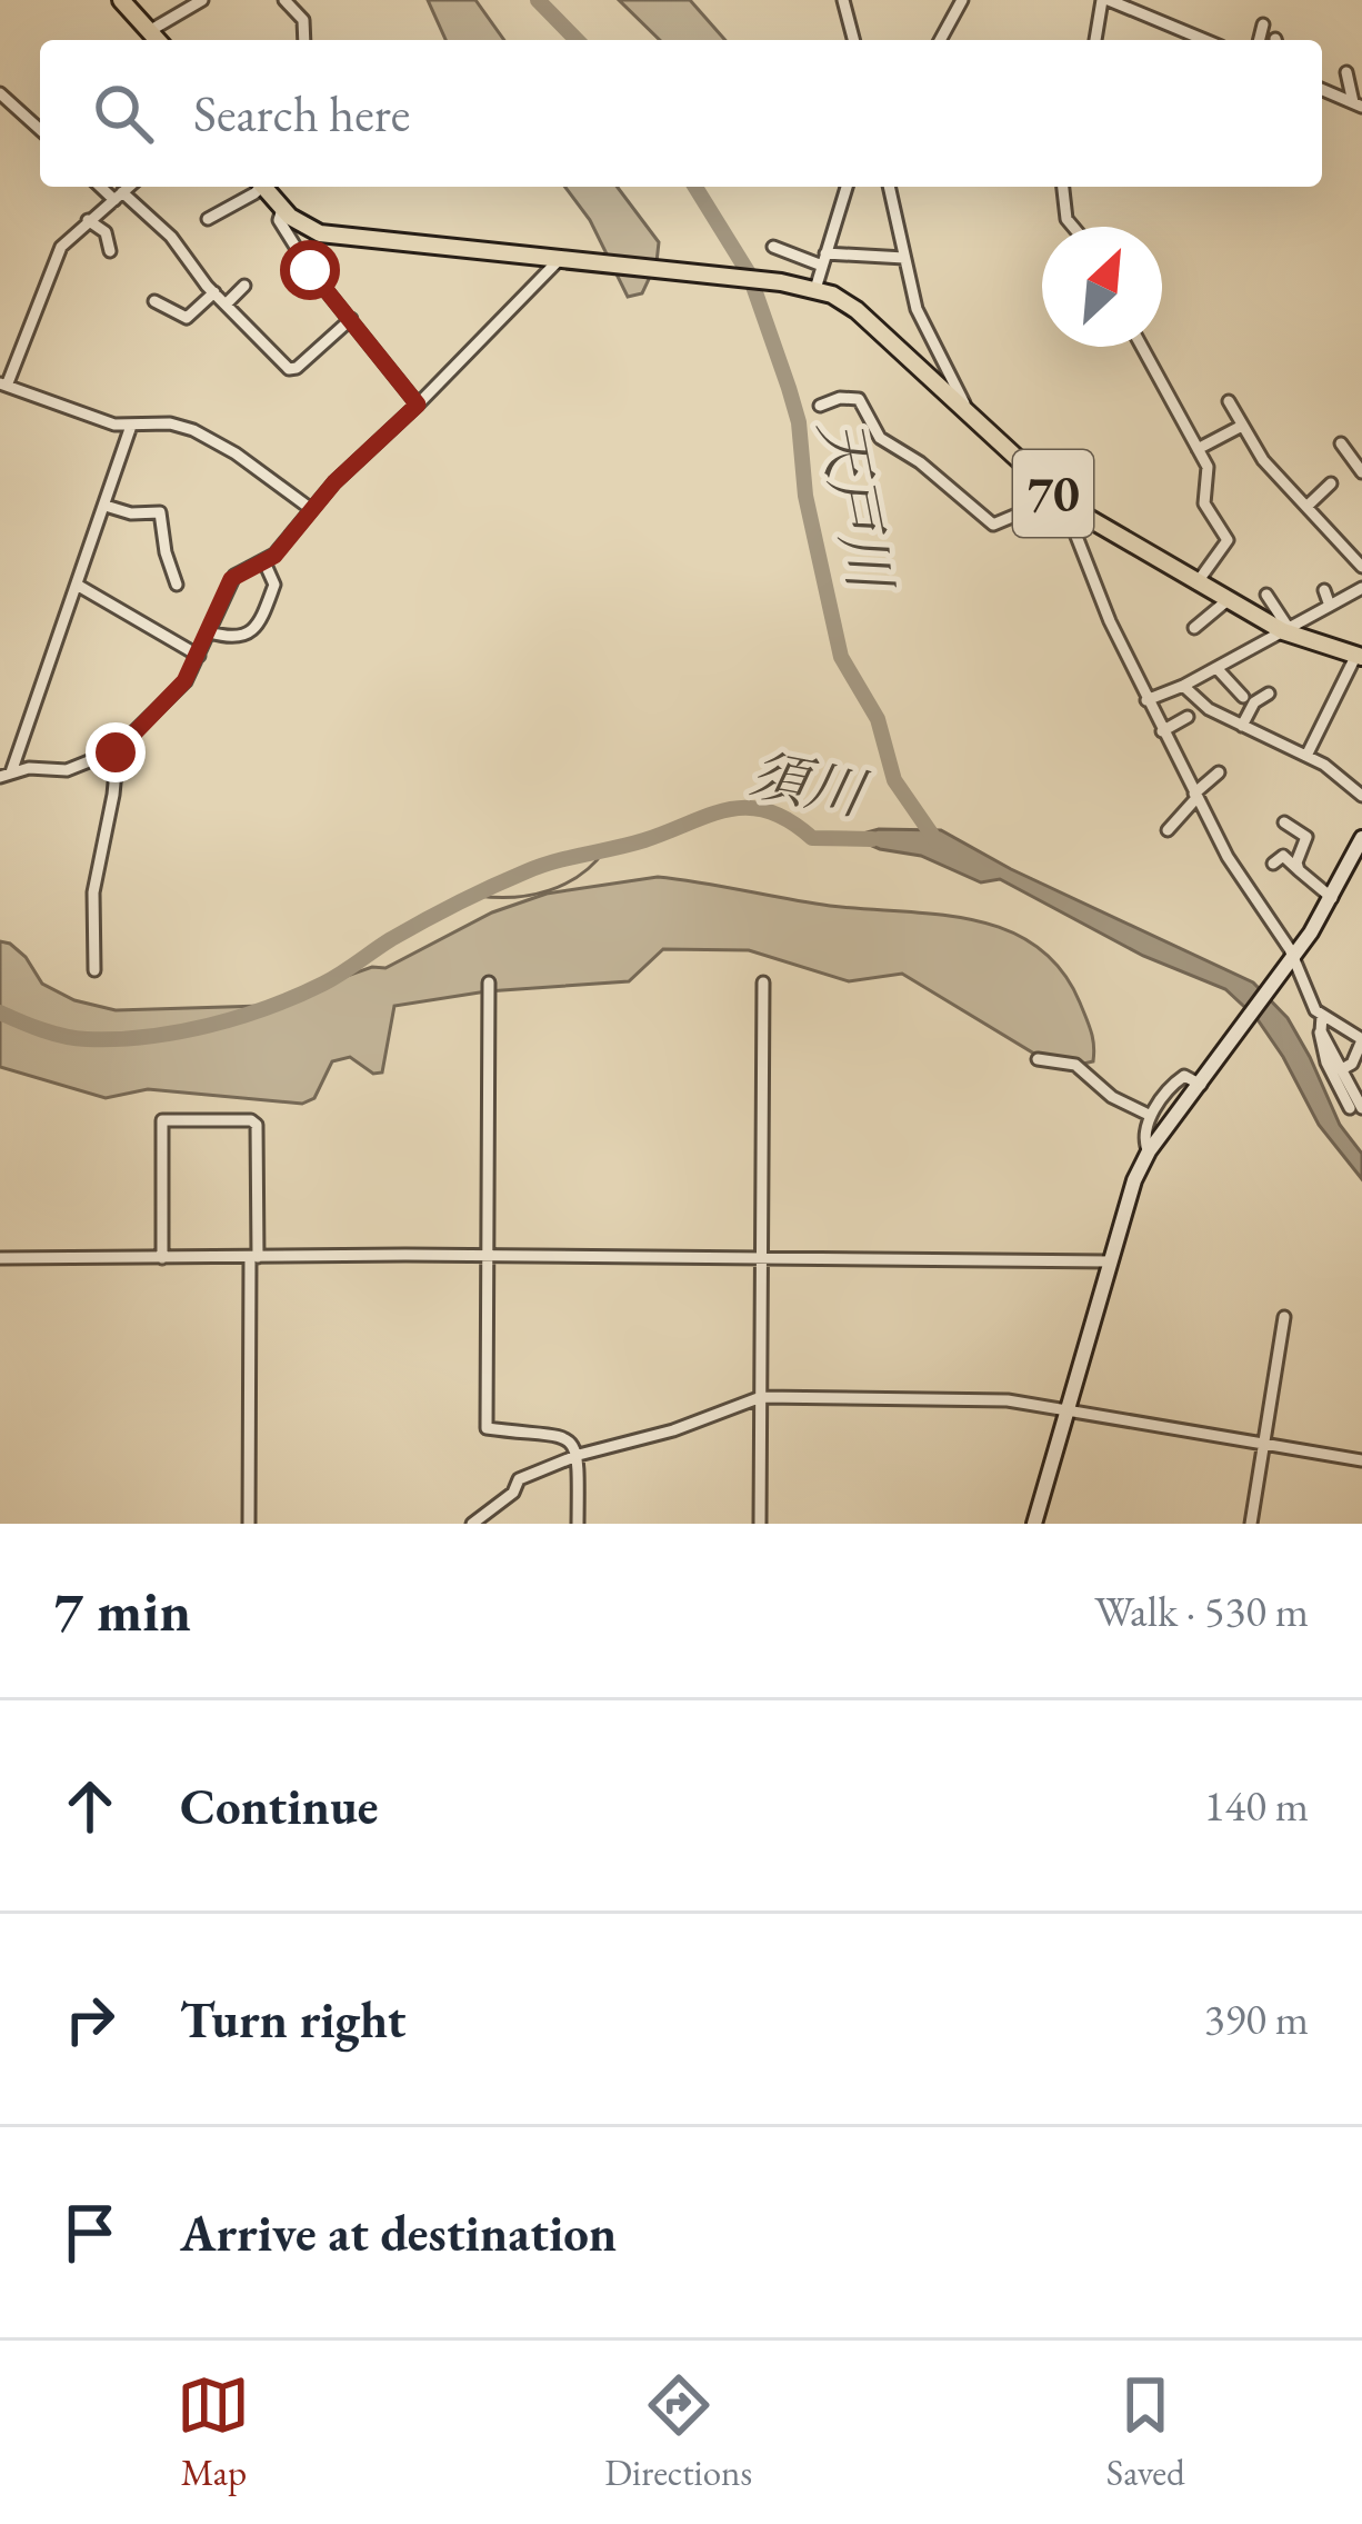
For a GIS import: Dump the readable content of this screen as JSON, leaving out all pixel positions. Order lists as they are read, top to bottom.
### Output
{
  "streets": {
    "main road": ["70"]
  },
  "water": ["天戸川", "須川"],
  "north": "top right",
  "page": {
    "search": "Search here",
    "heading": ["7 min", "Walk · 530 m"],
    "list": [
      ["Continue", "140 m"],
      ["Turn right", "390 m"],
      "Arrive at destination"
    ],
    "nav": ["Map", "Directions", "Saved"]
  }
}
